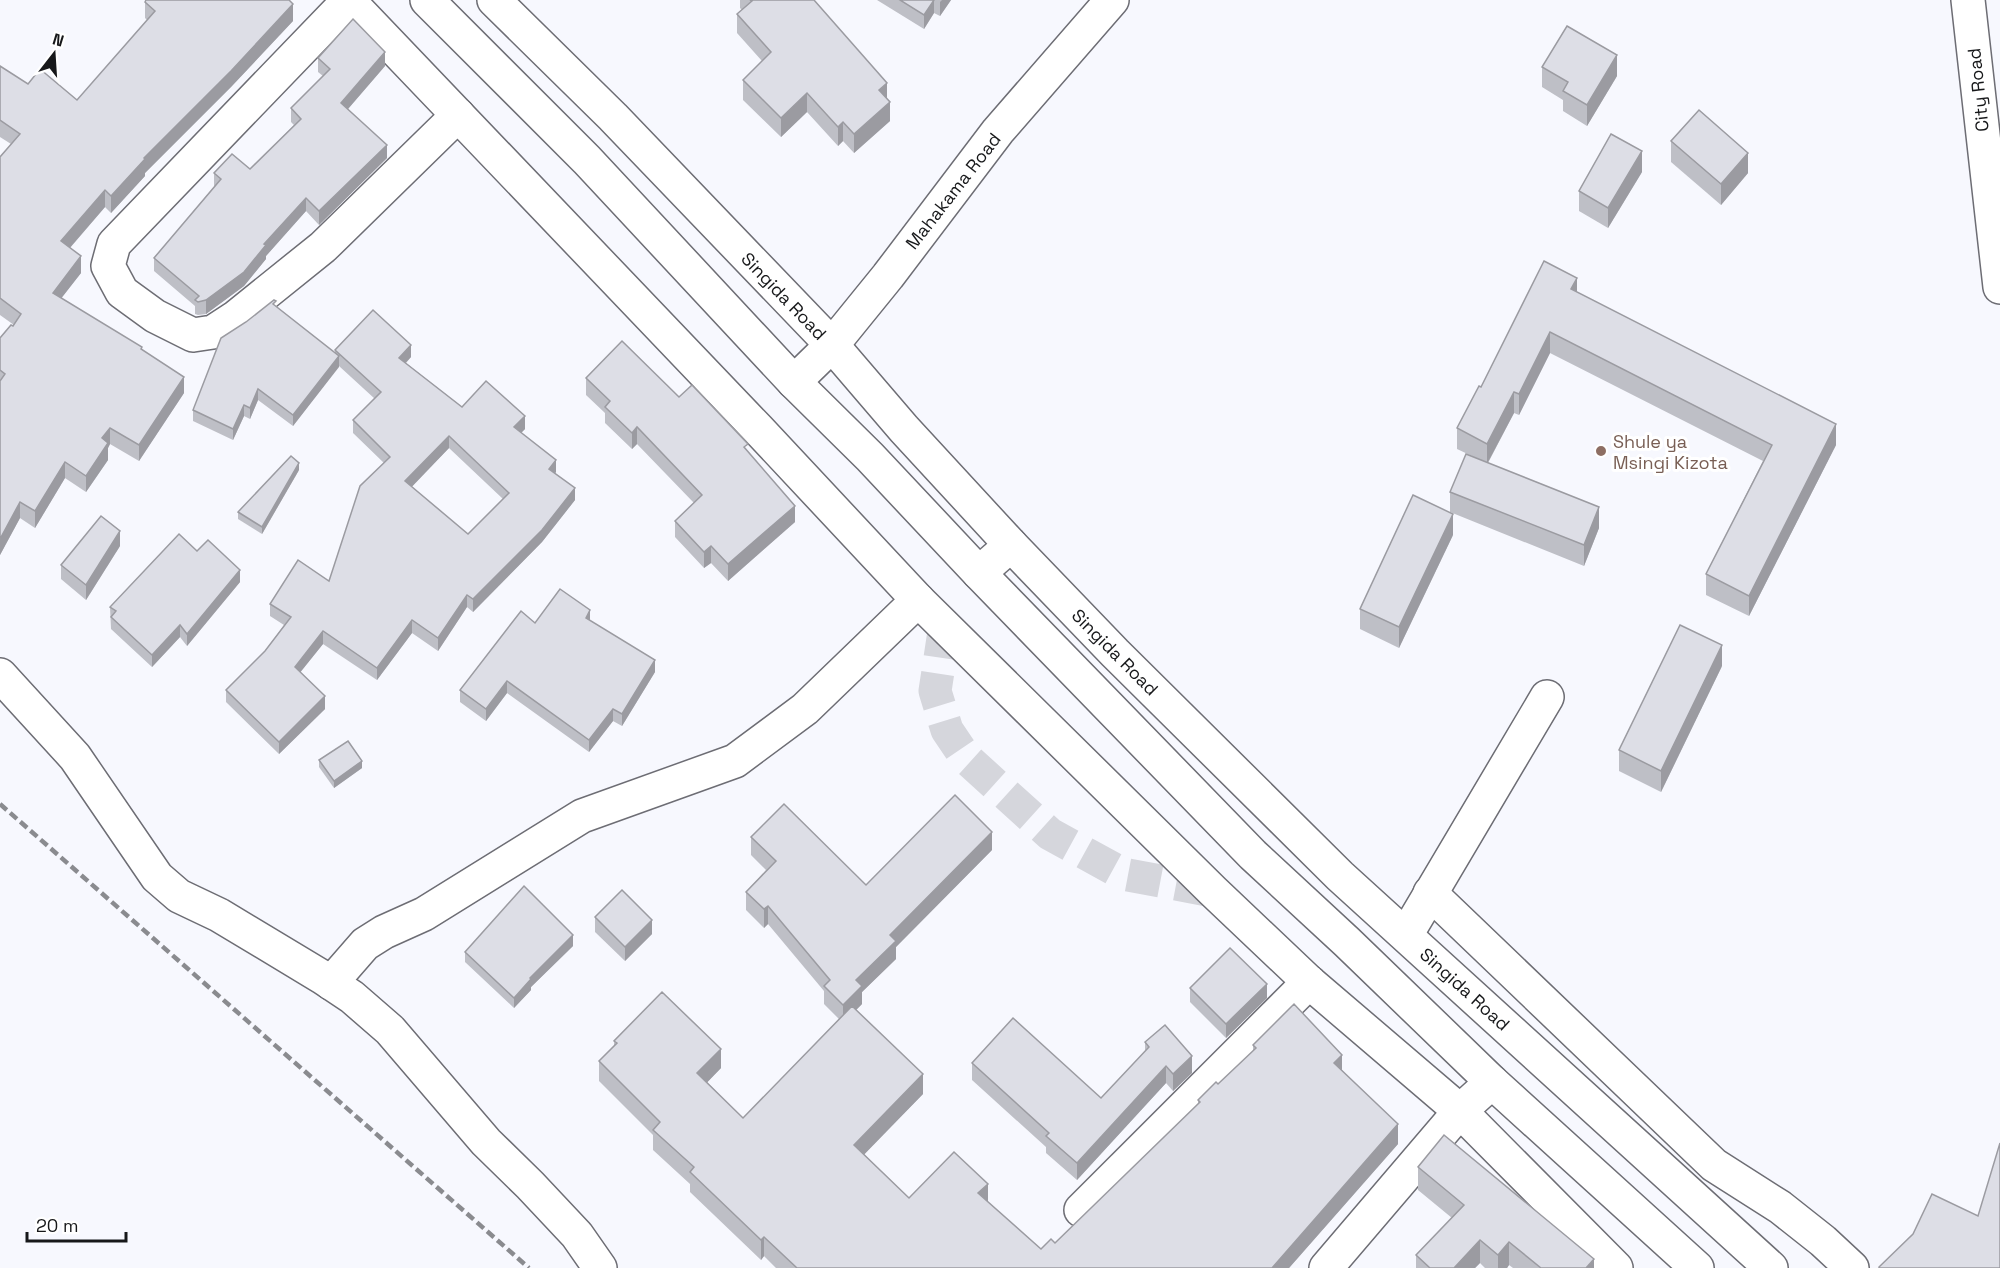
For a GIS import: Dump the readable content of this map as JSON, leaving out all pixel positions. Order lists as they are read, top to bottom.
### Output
{
  "streets": {
    "main road": ["City Road", "Mahakama Road", "Singida Road"]
  },
  "crossings": [
    ["Mahakama Road", "Singida Road"]
  ],
  "places": ["Shule ya Msingi Kizota"],
  "scale_bar": "20 m",
  "north": "top"
}
